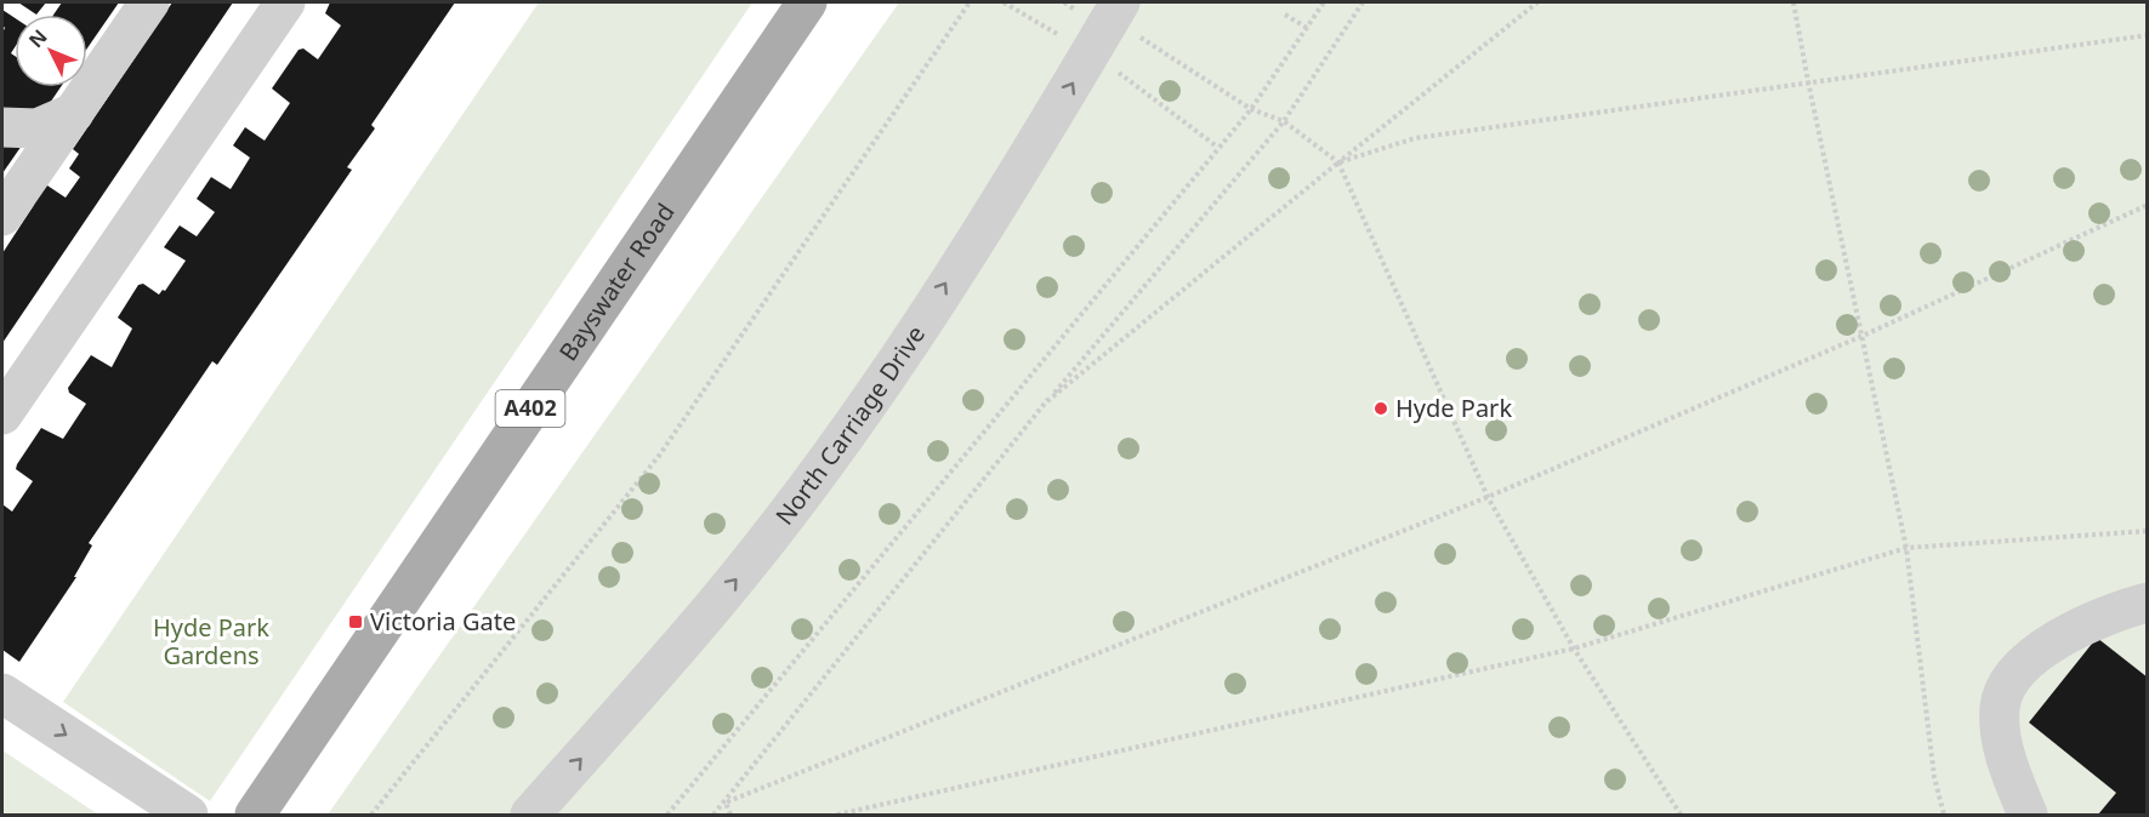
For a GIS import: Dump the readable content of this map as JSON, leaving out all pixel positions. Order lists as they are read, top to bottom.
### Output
{
  "streets": {
    "main road": ["Bayswater Road", "A402"],
    "street": ["North Carriage Drive"]
  },
  "one_way": ["North Carriage Drive"],
  "parks": ["Hyde Park Gardens"],
  "places": {
    "other": ["Hyde Park"],
    "transit": ["Victoria Gate"]
  },
  "north": "top left"
}
